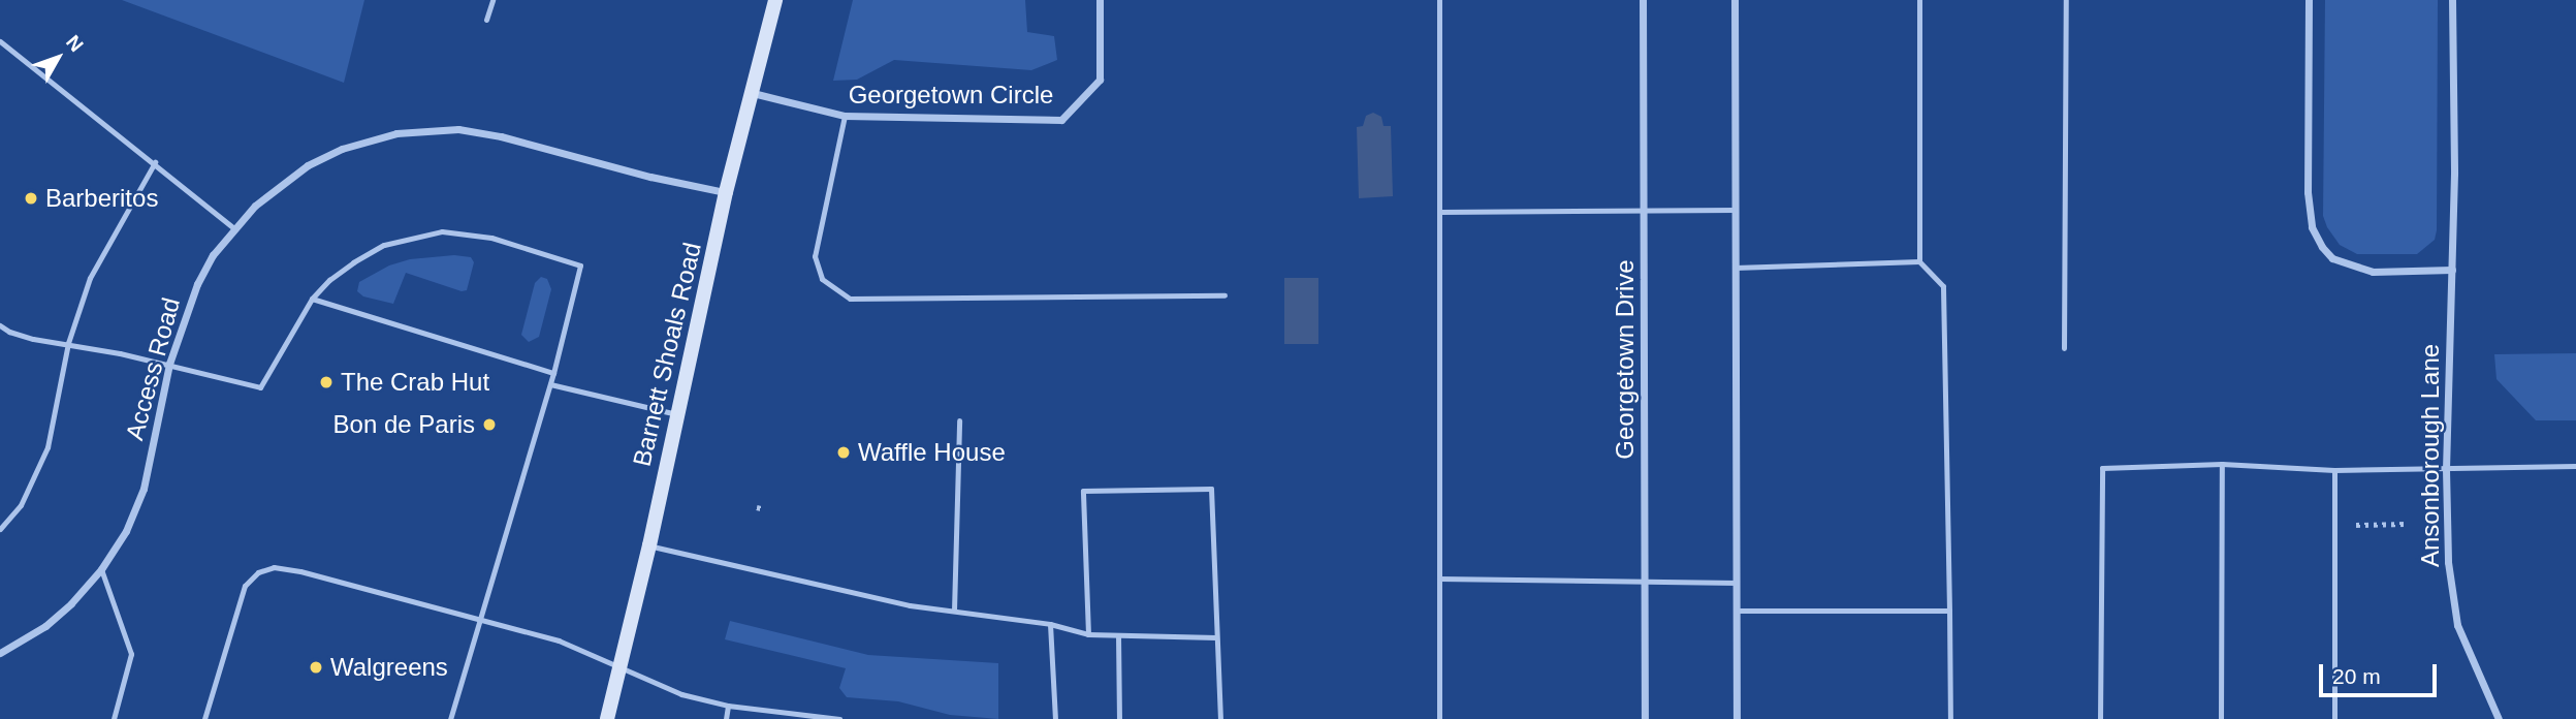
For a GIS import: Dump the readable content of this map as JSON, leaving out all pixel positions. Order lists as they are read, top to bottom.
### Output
{
  "streets": {
    "main road": ["Barnett Shoals Road"],
    "street": [
      "Georgetown Circle",
      "Georgetown Drive",
      "Access Road",
      "Ansonborough Lane"
    ]
  },
  "crossings": [
    ["Georgetown Circle", "Barnett Shoals Road"],
    ["Barnett Shoals Road", "Access Road"]
  ],
  "places": [
    "Barberitos",
    "The Crab Hut",
    "Bon de Paris",
    "Waffle House",
    "Walgreens"
  ],
  "scale_bar": "20 m",
  "north": "top right"
}
